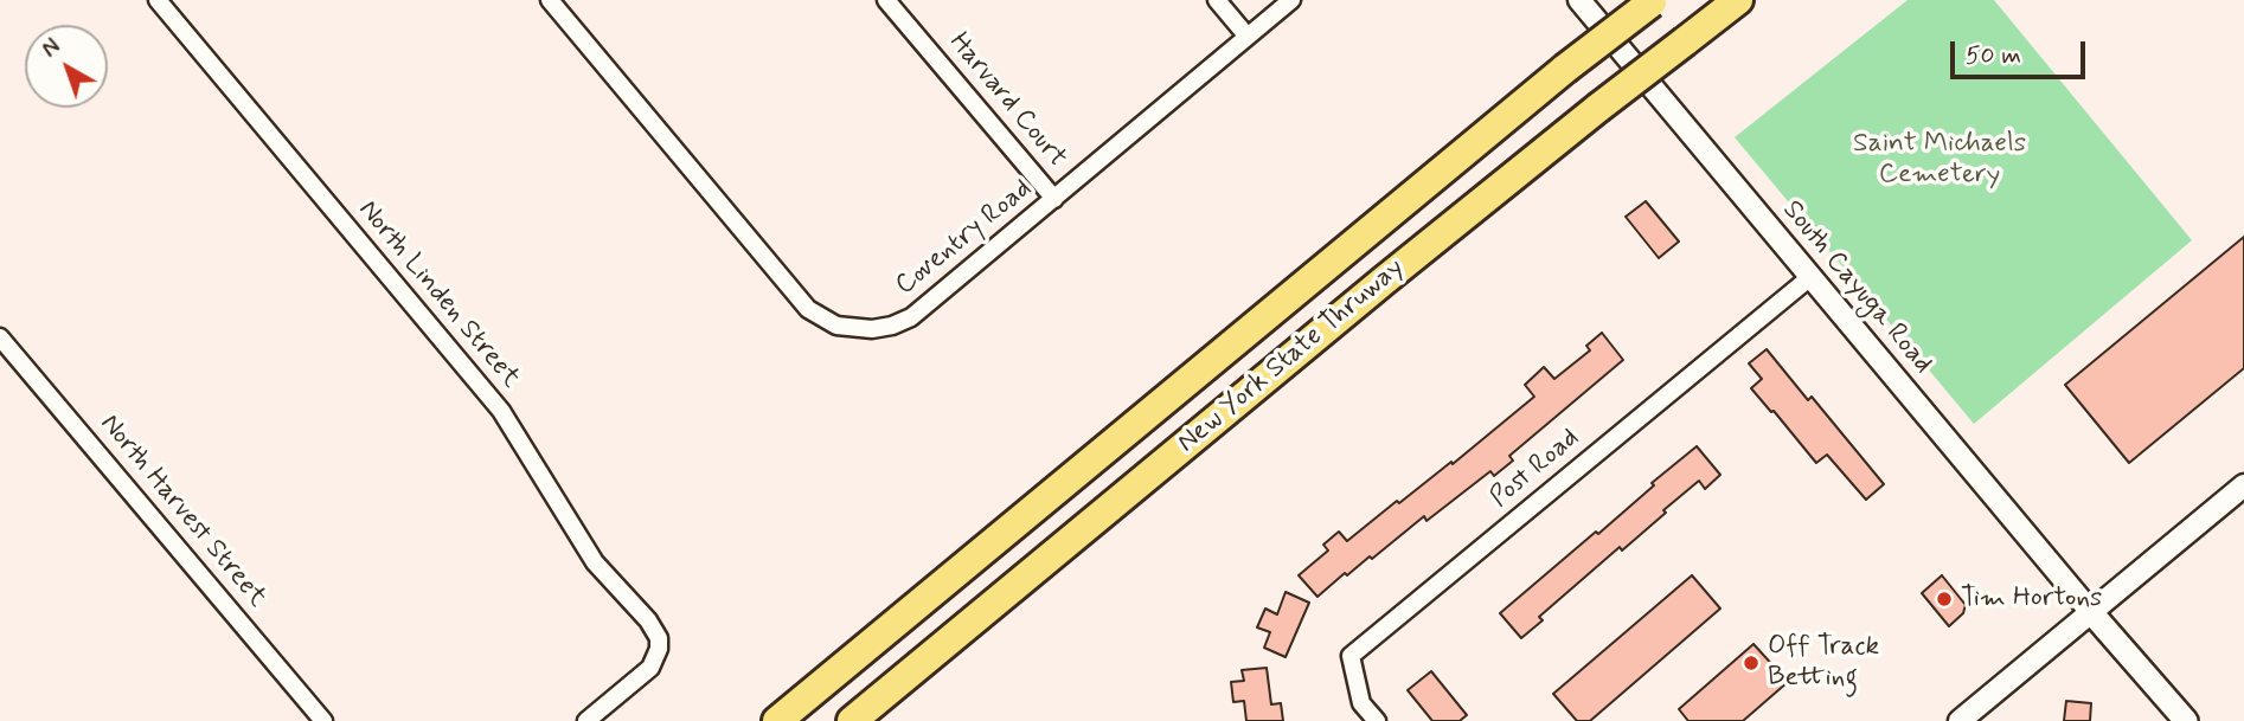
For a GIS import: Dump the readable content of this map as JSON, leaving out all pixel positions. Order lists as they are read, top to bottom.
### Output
{
  "streets": {
    "highway": ["New York State Thruway"],
    "street": [
      "Harvard Court",
      "Coventry Road",
      "South Cayuga Road",
      "North Linden Street",
      "Post Road",
      "North Harvest Street"
    ]
  },
  "crossings": [
    ["Harvard Court", "Coventry Road"],
    ["South Cayuga Road", "Post Road"]
  ],
  "parks": ["Saint Michaels Cemetery"],
  "places": ["Tim Hortons", "Off Track Betting"],
  "scale_bar": "50 m",
  "north": "top left"
}
